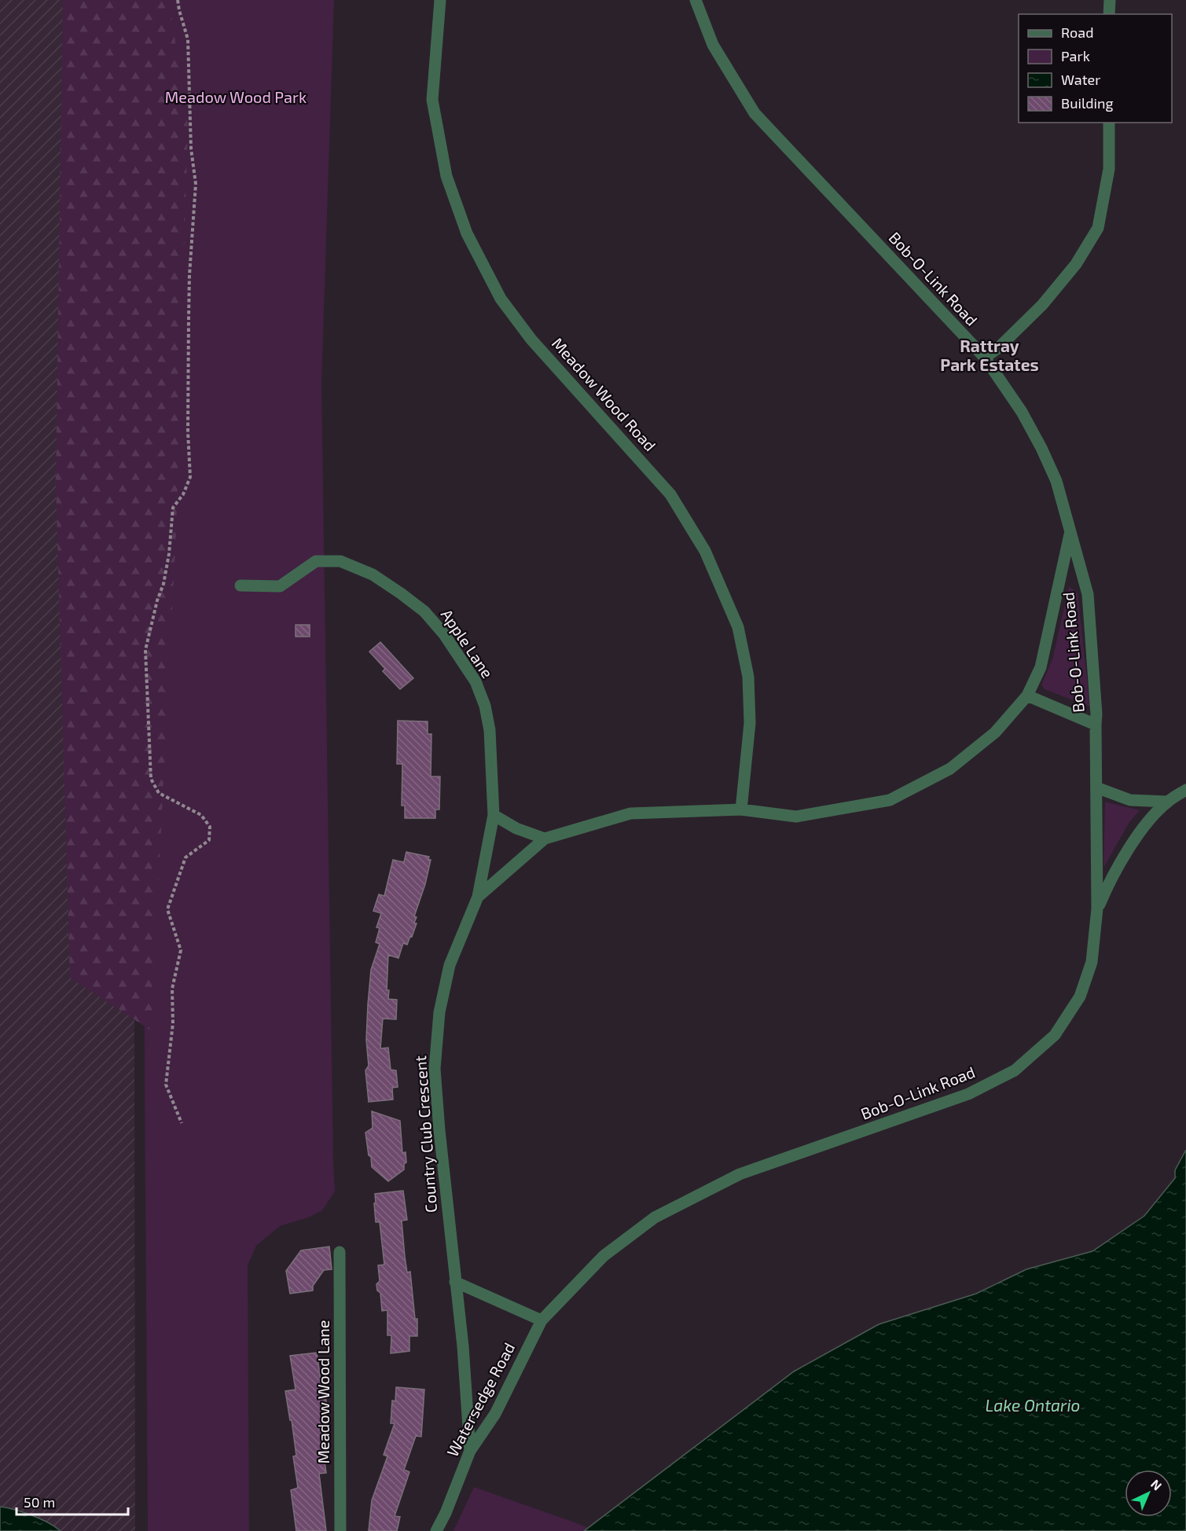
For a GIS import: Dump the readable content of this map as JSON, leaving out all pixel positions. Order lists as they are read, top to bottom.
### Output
{
  "streets": {
    "street": [
      "Bob-O-Link Road",
      "Meadow Wood Road",
      "Apple Lane",
      "Country Club Crescent",
      "Meadow Wood Lane",
      "Watersedge Road"
    ]
  },
  "crossings": [
    ["Bob-O-Link Road", "Country Club Crescent"],
    ["Bob-O-Link Road", "Watersedge Road"],
    ["Meadow Wood Road", "Country Club Crescent"],
    ["Apple Lane", "Country Club Crescent"],
    ["Country Club Crescent", "Watersedge Road"]
  ],
  "districts": ["Rattray Park Estates"],
  "water": ["Lake Ontario"],
  "parks": ["Meadow Wood Park"],
  "legend": [
    "Road",
    "Park",
    "Water",
    "Building"
  ],
  "scale_bar": "50 m",
  "north": "top right"
}
